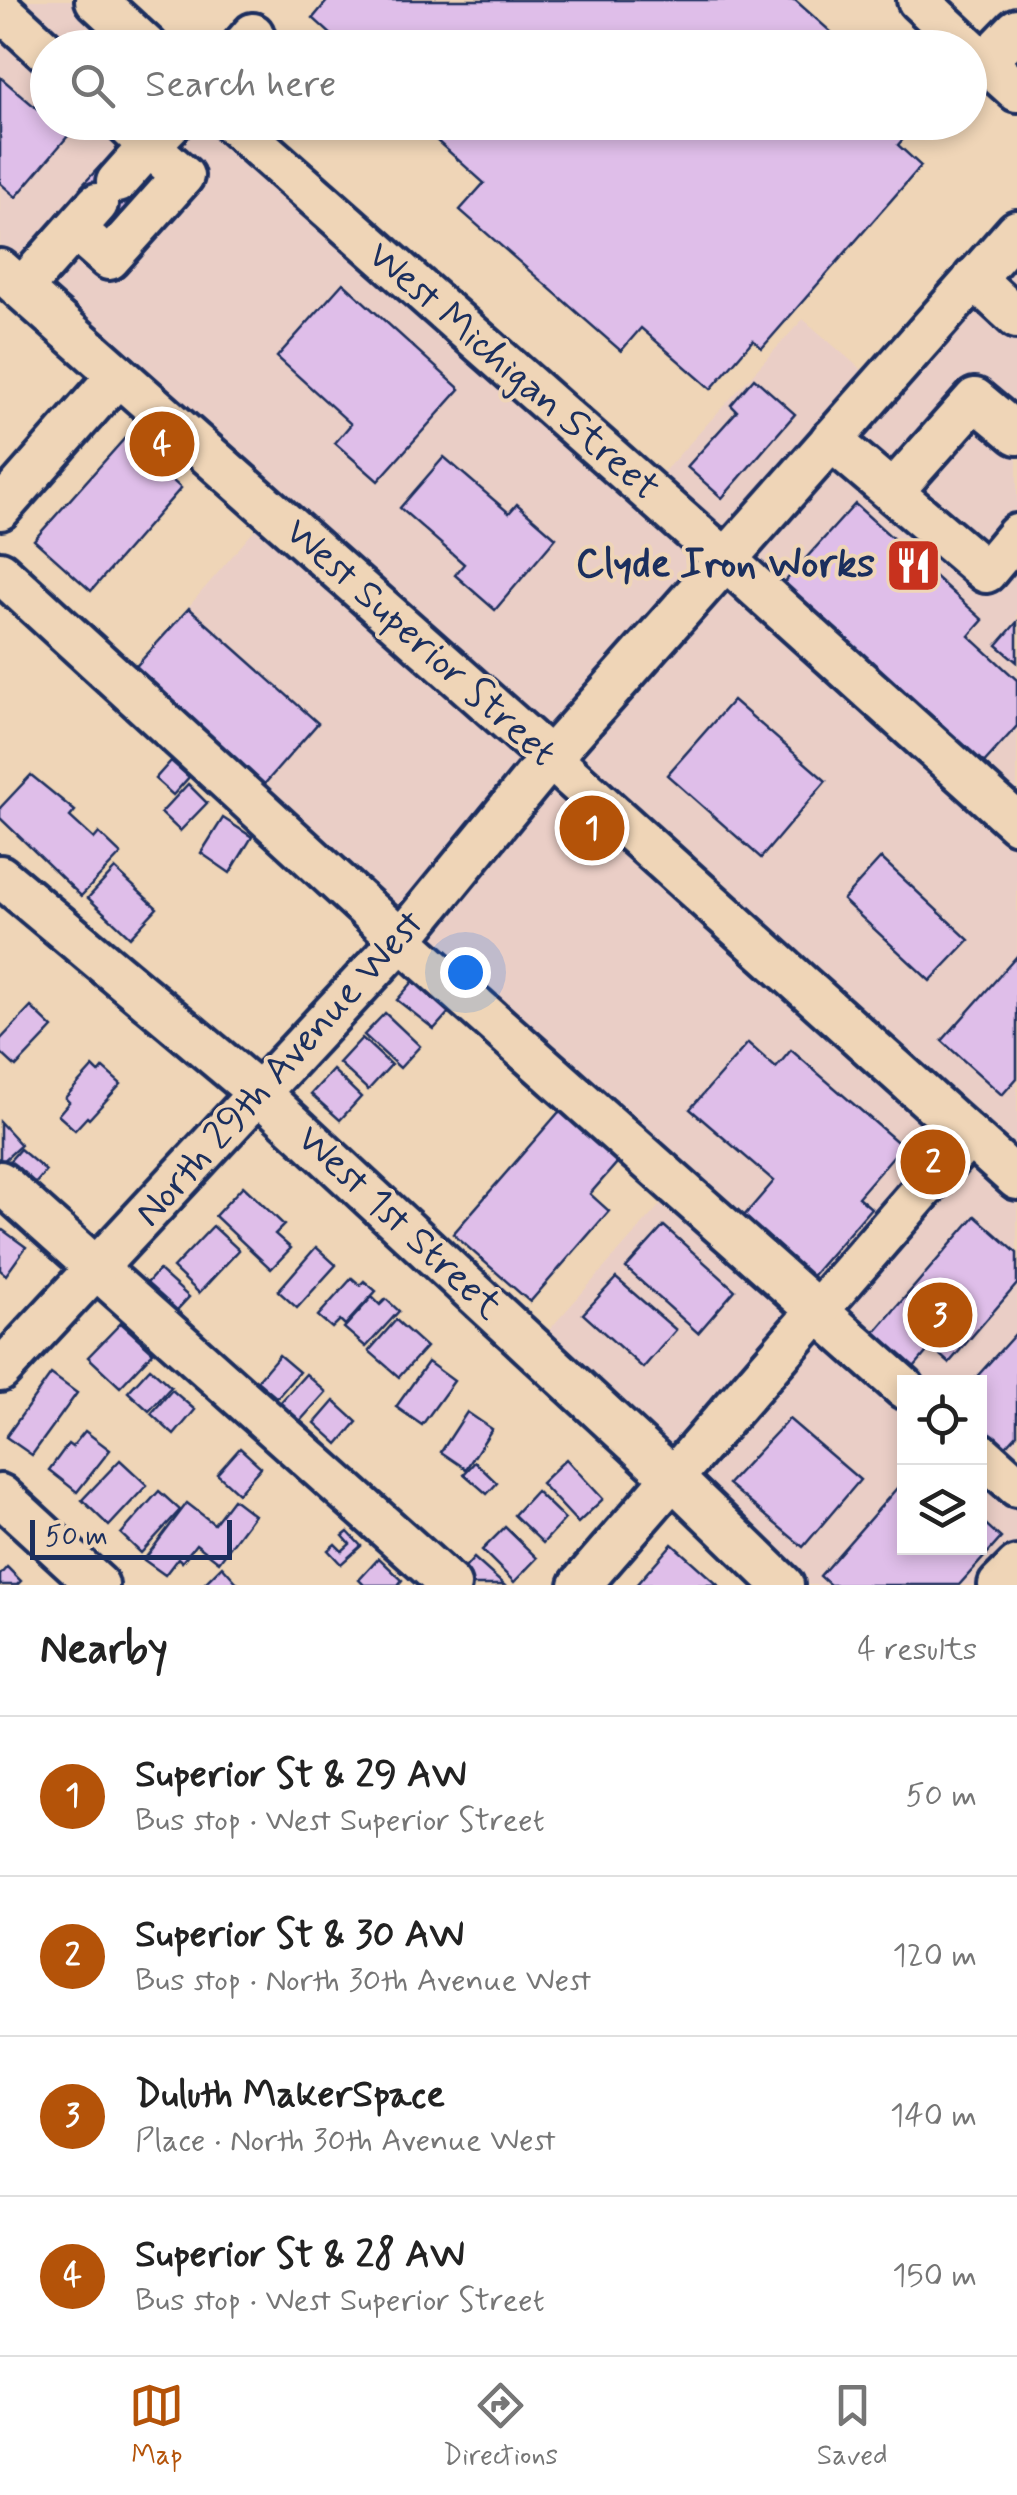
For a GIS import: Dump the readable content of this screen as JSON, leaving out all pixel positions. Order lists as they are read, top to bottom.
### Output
{
  "streets": {
    "street": [
      "West Michigan Street",
      "West Superior Street",
      "North 29th Avenue West",
      "West 1st Street"
    ]
  },
  "crossings": [
    ["West Michigan Street", "North 29th Avenue West"],
    ["West Superior Street", "North 29th Avenue West"],
    ["North 29th Avenue West", "West 1st Street"]
  ],
  "places": {
    "restaurant": ["Clyde Iron Works"]
  },
  "scale_bar": "50 m",
  "page": {
    "search": "Search here",
    "pins": [
      "4",
      "1",
      "2",
      "3"
    ],
    "scale": "50 m",
    "heading": ["Nearby", "4 results"],
    "list": [
      {
        "mark": "1",
        "name": "Superior St & 29 AW",
        "note": "Bus stop · West Superior Street",
        "value": "50 m"
      },
      {
        "mark": "2",
        "name": "Superior St & 30 AW",
        "note": "Bus stop · North 30th Avenue West",
        "value": "120 m"
      },
      {
        "mark": "3",
        "name": "Duluth MakerSpace",
        "note": "Place · North 30th Avenue West",
        "value": "140 m"
      },
      {
        "mark": "4",
        "name": "Superior St & 28 AW",
        "note": "Bus stop · West Superior Street",
        "value": "150 m"
      }
    ],
    "nav": ["Map", "Directions", "Saved"]
  }
}
